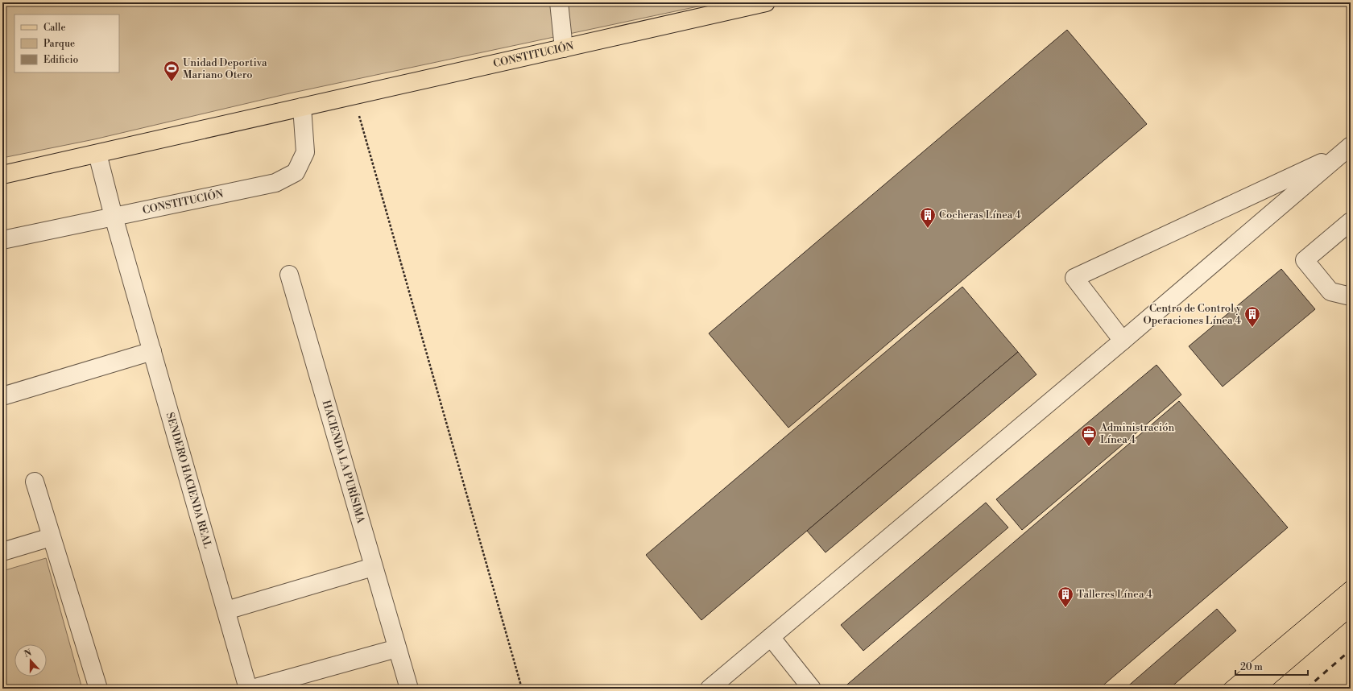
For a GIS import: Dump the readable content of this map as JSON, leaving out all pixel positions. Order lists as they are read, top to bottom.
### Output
{
  "streets": {
    "main road": ["CONSTITUCIÓN"],
    "street": ["HACIENDA LA PURÍSIMA", "SENDERO HACIENDA REAL"]
  },
  "crossings": [
    ["CONSTITUCIÓN", "SENDERO HACIENDA REAL"]
  ],
  "places": {
    "sports": ["Unidad Deportiva Mariano Otero"],
    "building": ["Cocheras Línea 4", "Centro de Control y Operaciones Línea 4", "Talleres Línea 4"],
    "office": ["Administración Línea 4"]
  },
  "legend": ["Calle", "Parque", "Edificio"],
  "scale_bar": "20 m",
  "north": "top"
}
